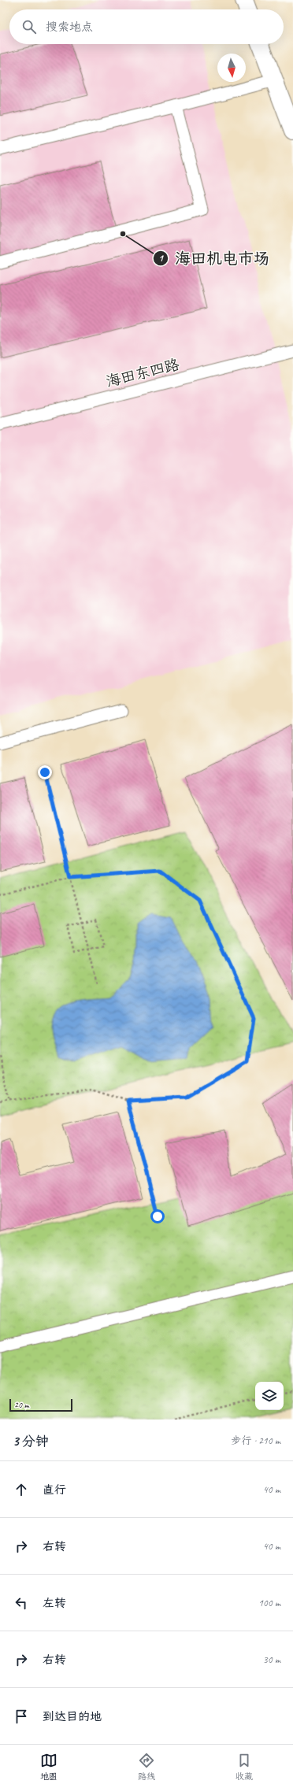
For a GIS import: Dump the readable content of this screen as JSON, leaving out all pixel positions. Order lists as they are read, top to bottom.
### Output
{
  "streets": {
    "lane": ["海田东四路"]
  },
  "places": ["海田机电市场"],
  "scale_bar": "20 m",
  "north": "bottom",
  "page": {
    "search": "搜索地点",
    "scale": "20 m",
    "heading": ["3 分钟", "步行 · 210 m"],
    "list": [
      ["直行", "40 m"],
      ["右转", "40 m"],
      ["左转", "100 m"],
      ["右转", "30 m"],
      "到达目的地"
    ],
    "nav": ["地图", "路线", "收藏"]
  }
}
